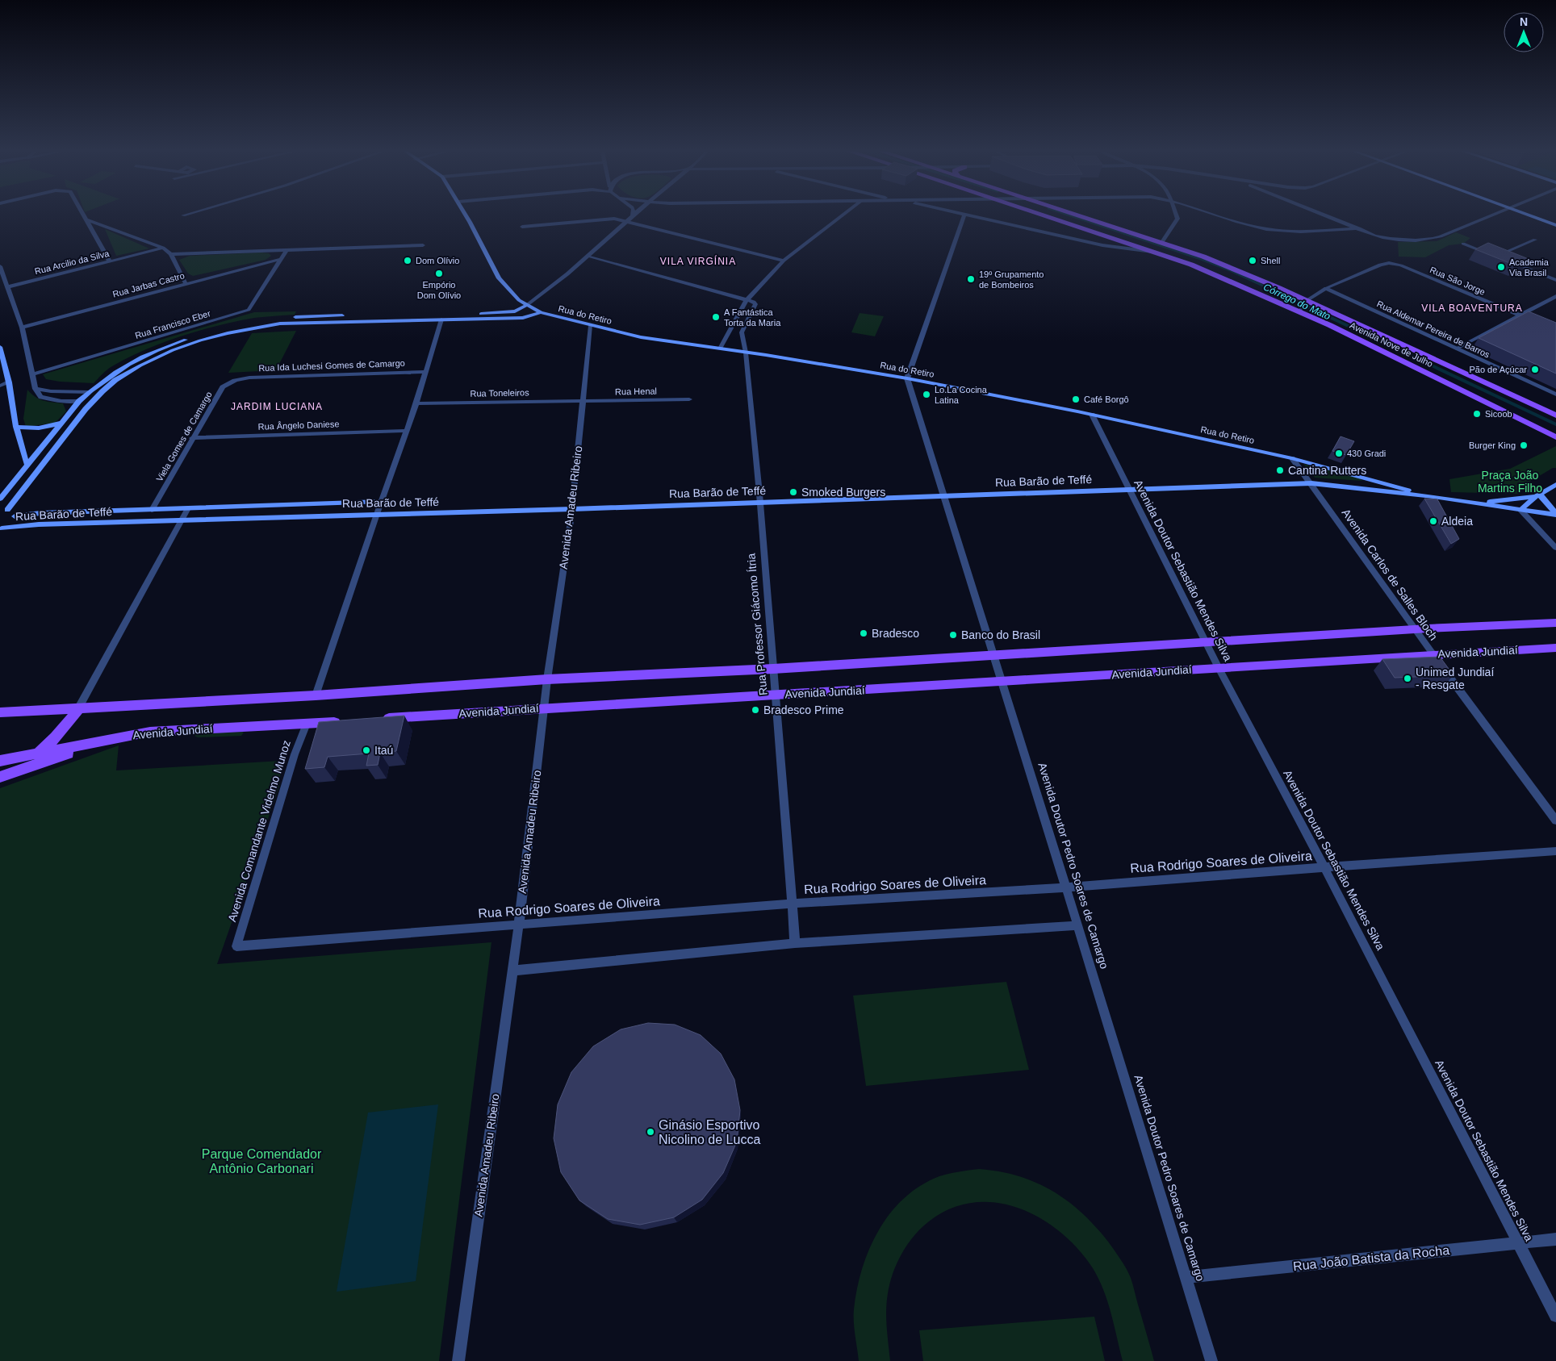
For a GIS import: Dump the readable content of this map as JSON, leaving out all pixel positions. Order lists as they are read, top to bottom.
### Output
{
  "streets": {
    "main road": [
      "Rua do Retiro",
      "Avenida Nove de Julho",
      "Rua Barão de Teffé",
      "Avenida Jundiaí"
    ],
    "street": [
      "Rua Arcilio da Silva",
      "Rua São Jorge",
      "Rua Jarbas Castro",
      "Rua Francisco Eber",
      "Rua Aldemar Pereira de Barros",
      "Rua Ida Luchesi Gomes de Camargo",
      "Rua Henal",
      "Rua Toneleiros",
      "Rua Ângelo Daniese",
      "Viela Gomes de Camargo",
      "Avenida Amadeu Ribeiro",
      "Avenida Doutor Sebastião Mendes Silva",
      "Avenida Carlos de Salles Bloch",
      "Rua Professor Giácomo Ítria",
      "Avenida Comandante Videlmo Munoz",
      "Rua Rodrigo Soares de Oliveira",
      "Avenida Doutor Pedro Soares de Camargo",
      "Rua João Batista da Rocha"
    ]
  },
  "crossings": [
    ["Rua São Jorge", "Rua Aldemar Pereira de Barros"],
    ["Rua Jarbas Castro", "Rua Francisco Eber"],
    ["Rua do Retiro", "Rua Barão de Teffé"],
    ["Rua do Retiro", "Avenida Amadeu Ribeiro"],
    ["Rua do Retiro", "Avenida Doutor Sebastião Mendes Silva"],
    ["Rua do Retiro", "Avenida Carlos de Salles Bloch"],
    ["Rua do Retiro", "Rua Professor Giácomo Ítria"],
    ["Rua do Retiro", "Avenida Doutor Pedro Soares de Camargo"],
    ["Rua Ida Luchesi Gomes de Camargo", "Viela Gomes de Camargo"],
    ["Rua Henal", "Rua Toneleiros"],
    ["Rua Henal", "Avenida Amadeu Ribeiro"],
    ["Rua Toneleiros", "Avenida Amadeu Ribeiro"],
    ["Rua Ângelo Daniese", "Viela Gomes de Camargo"],
    ["Viela Gomes de Camargo", "Rua Barão de Teffé"],
    ["Rua Barão de Teffé", "Avenida Amadeu Ribeiro"],
    ["Rua Barão de Teffé", "Avenida Doutor Sebastião Mendes Silva"],
    ["Rua Barão de Teffé", "Avenida Carlos de Salles Bloch"],
    ["Rua Barão de Teffé", "Rua Professor Giácomo Ítria"],
    ["Rua Barão de Teffé", "Avenida Doutor Pedro Soares de Camargo"],
    ["Avenida Amadeu Ribeiro", "Avenida Jundiaí"],
    ["Avenida Amadeu Ribeiro", "Rua Rodrigo Soares de Oliveira"],
    ["Avenida Doutor Sebastião Mendes Silva", "Avenida Jundiaí"],
    ["Avenida Doutor Sebastião Mendes Silva", "Rua Rodrigo Soares de Oliveira"],
    ["Avenida Doutor Sebastião Mendes Silva", "Rua João Batista da Rocha"],
    ["Avenida Carlos de Salles Bloch", "Avenida Jundiaí"],
    ["Rua Professor Giácomo Ítria", "Avenida Jundiaí"],
    ["Rua Professor Giácomo Ítria", "Rua Rodrigo Soares de Oliveira"],
    ["Avenida Jundiaí", "Avenida Comandante Videlmo Munoz"],
    ["Avenida Jundiaí", "Avenida Doutor Pedro Soares de Camargo"],
    ["Avenida Comandante Videlmo Munoz", "Rua Rodrigo Soares de Oliveira"],
    ["Rua Rodrigo Soares de Oliveira", "Avenida Doutor Pedro Soares de Camargo"],
    ["Avenida Doutor Pedro Soares de Camargo", "Rua João Batista da Rocha"]
  ],
  "districts": ["VILA VIRGÍNIA", "VILA BOAVENTURA", "JARDIM LUCIANA"],
  "water": ["Córrego do Mato"],
  "parks": ["Praça João Martins Filho", "Parque Comendador Antônio Carbonari"],
  "places": [
    "Dom Olívio",
    "Shell",
    "Academia Via Brasil",
    "Empório Dom Olívio",
    "19º Grupamento de Bombeiros",
    "A Fantástica Torta da Maria",
    "Pão de Açúcar",
    "Lo.La Cocina Latina",
    "Café Borgô",
    "Sicoob",
    "Burger King",
    "430 Gradi",
    "Cantina Rutters",
    "Smoked Burgers",
    "Aldeia",
    "Bradesco",
    "Banco do Brasil",
    "Unimed Jundiaí - Resgate",
    "Bradesco Prime",
    "Itaú",
    "Ginásio Esportivo Nicolino de Lucca"
  ],
  "north": "top"
}
